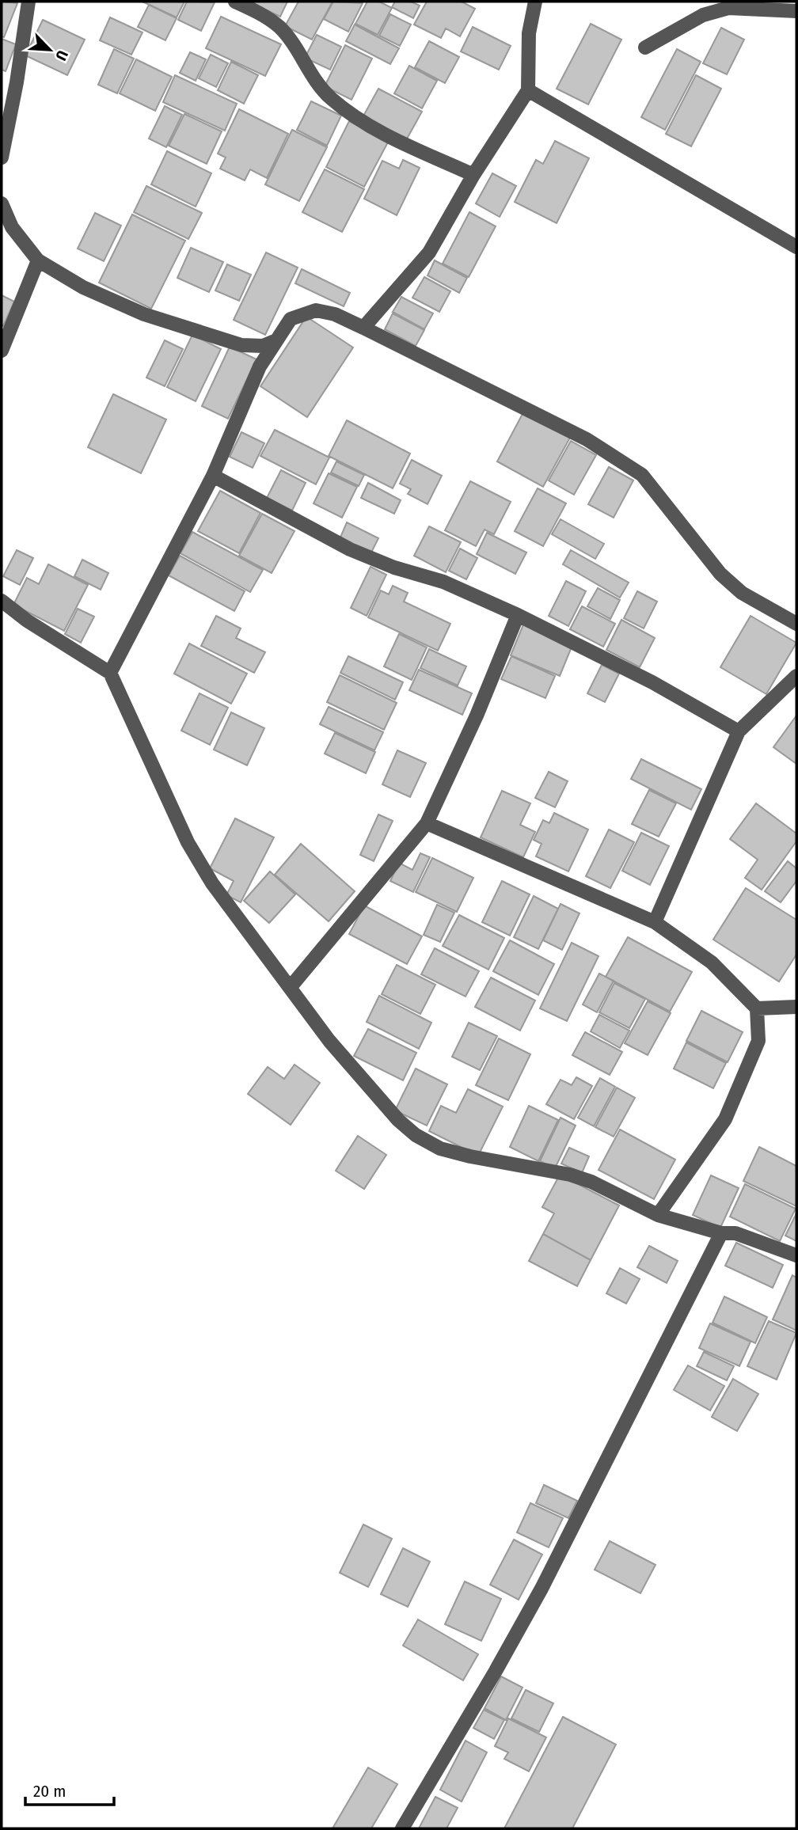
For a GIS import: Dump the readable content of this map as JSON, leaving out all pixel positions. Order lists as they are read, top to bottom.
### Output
{
  "scale_bar": "20 m",
  "north": "bottom right"
}
